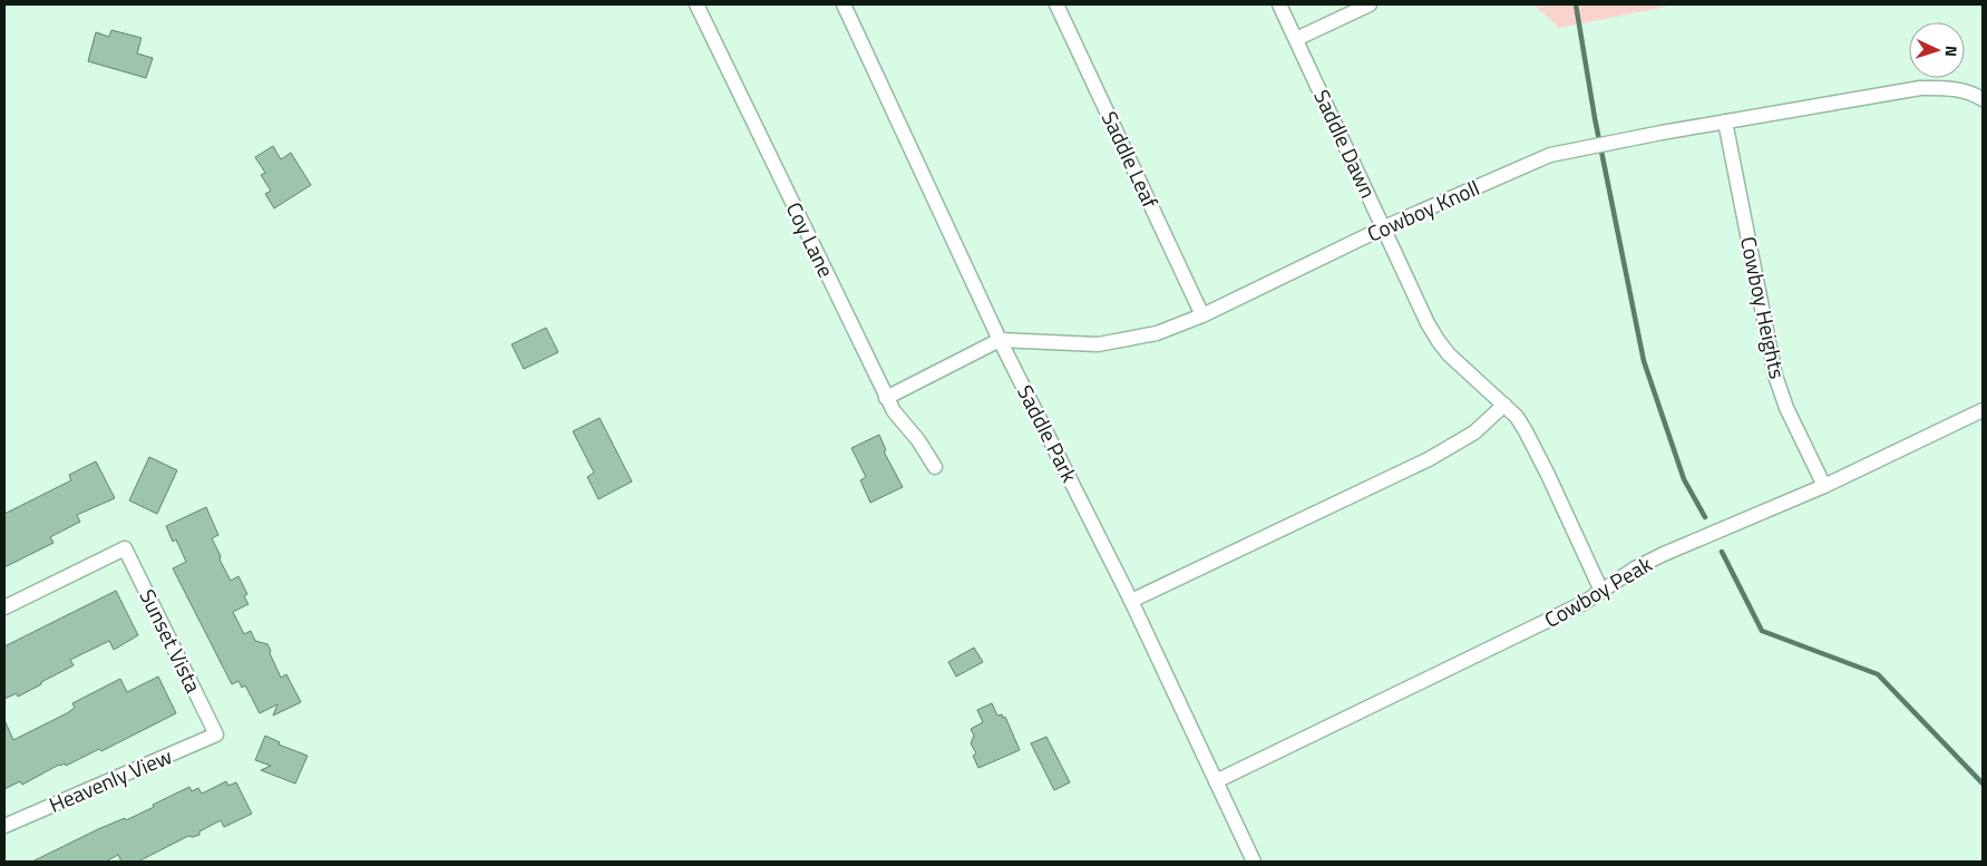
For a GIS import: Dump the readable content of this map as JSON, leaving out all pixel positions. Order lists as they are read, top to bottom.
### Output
{
  "streets": {
    "street": [
      "Saddle Dawn",
      "Saddle Leaf",
      "Cowboy Knoll",
      "Coy Lane",
      "Cowboy Heights",
      "Saddle Park",
      "Cowboy Peak",
      "Sunset Vista",
      "Heavenly View"
    ]
  },
  "crossings": [
    ["Saddle Dawn", "Cowboy Knoll"],
    ["Saddle Dawn", "Cowboy Peak"],
    ["Saddle Leaf", "Cowboy Knoll"],
    ["Cowboy Knoll", "Coy Lane"],
    ["Cowboy Knoll", "Cowboy Heights"],
    ["Cowboy Knoll", "Saddle Park"],
    ["Cowboy Heights", "Cowboy Peak"],
    ["Saddle Park", "Cowboy Peak"],
    ["Sunset Vista", "Heavenly View"]
  ],
  "north": "right"
}
